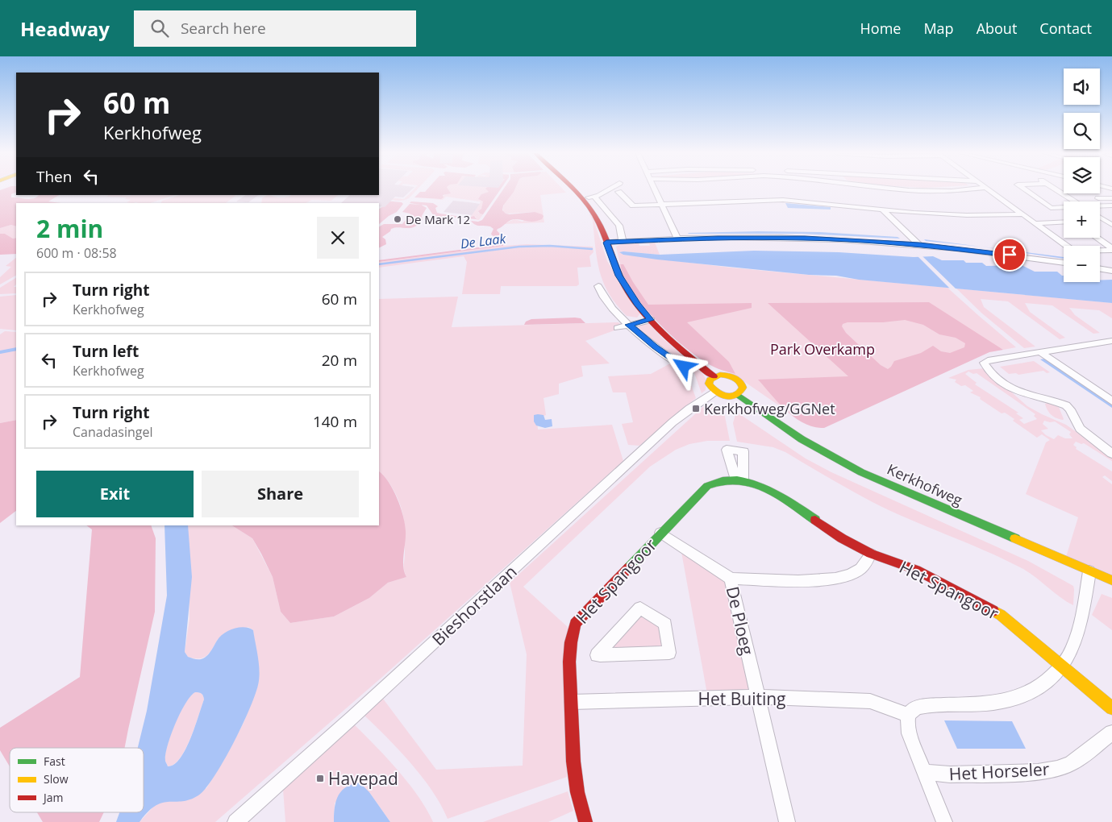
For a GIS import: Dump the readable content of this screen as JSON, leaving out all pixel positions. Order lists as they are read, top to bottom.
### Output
{
  "streets": {
    "street": [
      "Kerkhofweg",
      "Het Spangoor",
      "Bieshorstlaan",
      "De Ploeg",
      "Het Buiting",
      "Het Horseler"
    ]
  },
  "crossings": [
    ["Het Spangoor", "De Ploeg"],
    ["Het Spangoor", "Het Buiting"],
    ["De Ploeg", "Het Buiting"],
    ["Het Buiting", "Het Horseler"]
  ],
  "water": ["De Laak"],
  "parks": ["Park Overkamp"],
  "places": {
    "other": ["De Mark 12"],
    "transit": ["Kerkhofweg/GGNet", "Havepad"]
  },
  "legend": ["Fast", "Slow", "Jam"],
  "page": {
    "header": "Headway",
    "search": "Search here",
    "nav": [
      "Home",
      "Map",
      "About",
      "Contact"
    ],
    "map_buttons": ["+", "−"],
    "turn": ["60 m", "Kerkhofweg"],
    "then": "Then",
    "heading": ["2 min", "600 m · 08:58"],
    "list": [
      {
        "name": "Turn right",
        "note": "Kerkhofweg",
        "value": "60 m"
      },
      {
        "name": "Turn left",
        "note": "Kerkhofweg",
        "value": "20 m"
      },
      {
        "name": "Turn right",
        "note": "Canadasingel",
        "value": "140 m"
      }
    ],
    "buttons": ["Exit", "Share"]
  }
}
